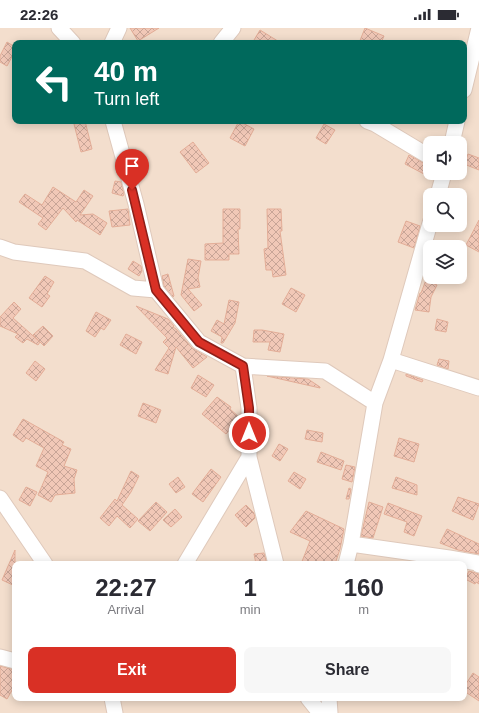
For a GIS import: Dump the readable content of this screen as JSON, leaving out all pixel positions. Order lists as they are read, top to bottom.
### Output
{
  "page": {
    "status": "22:26",
    "turn": ["40 m", "Turn left"],
    "eta": [
      "22:27",
      "Arrival",
      "1",
      "min",
      "160",
      "m"
    ],
    "buttons": ["Exit", "Share"]
  }
}
